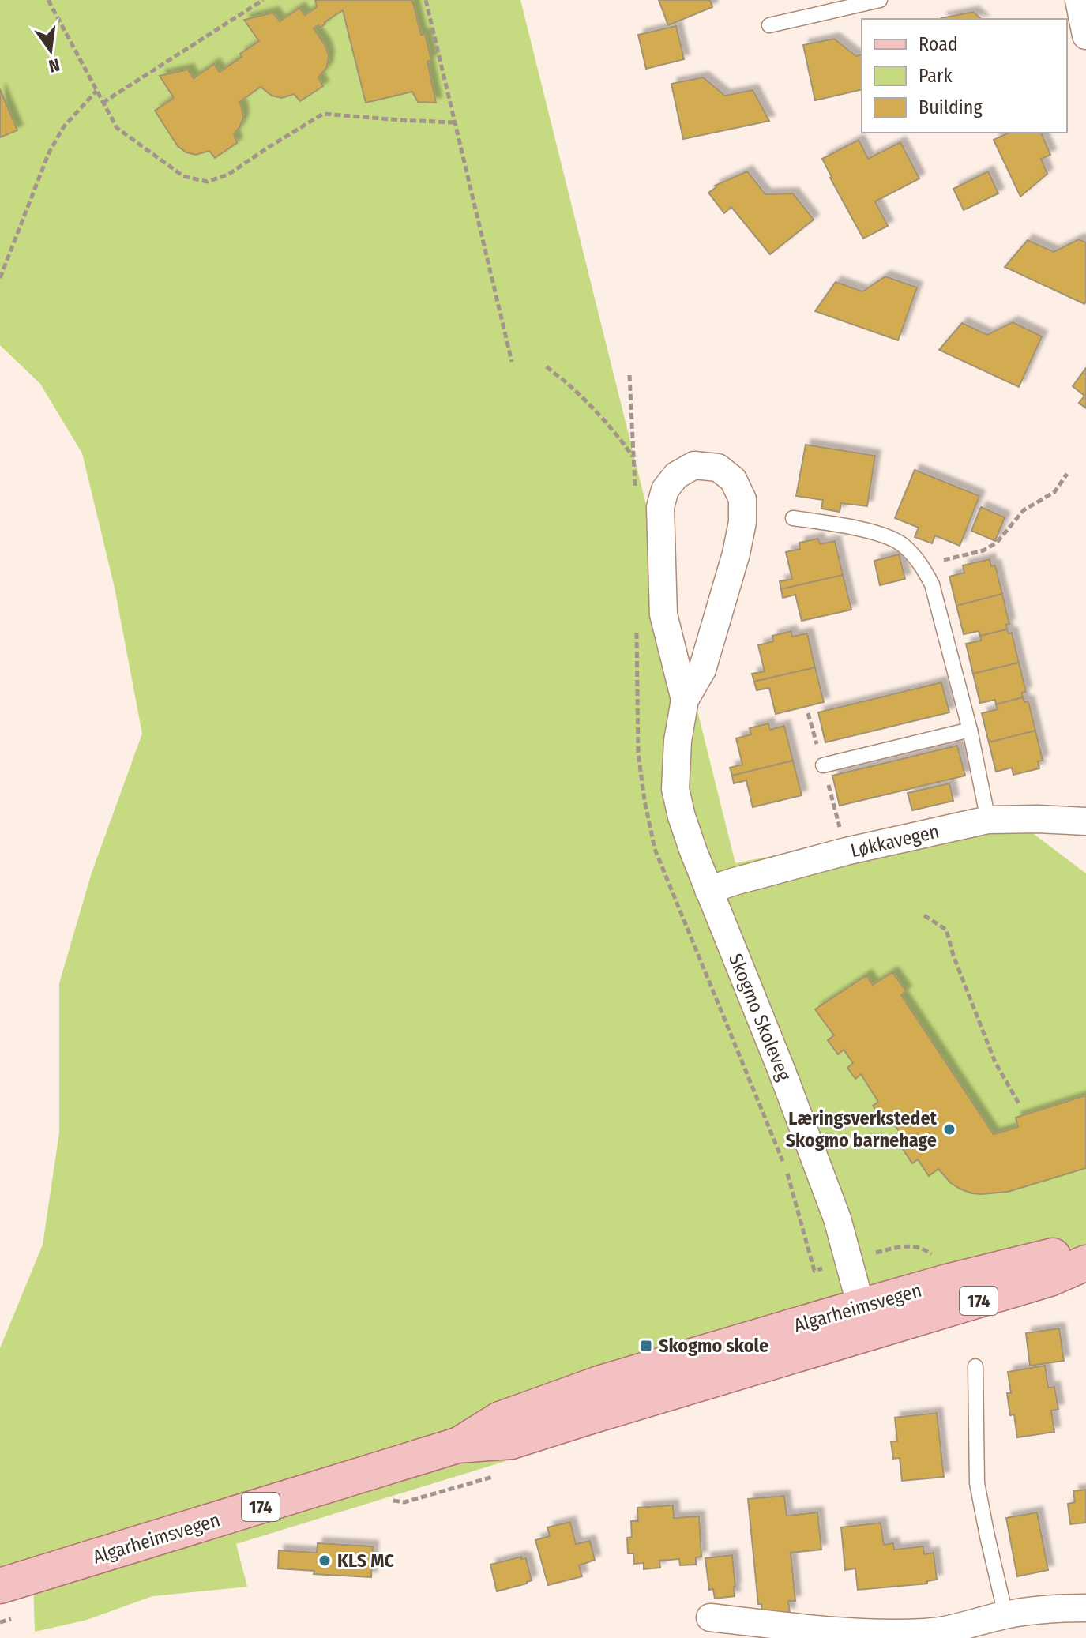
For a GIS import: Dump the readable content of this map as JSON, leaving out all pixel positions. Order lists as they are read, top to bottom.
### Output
{
  "streets": {
    "main road": ["174", "Algarheimsvegen"],
    "street": ["Løkkavegen", "Skogmo Skoleveg"]
  },
  "crossings": [
    ["Løkkavegen", "Skogmo Skoleveg"],
    ["Skogmo Skoleveg", "Algarheimsvegen"]
  ],
  "places": {
    "other": ["Læringsverkstedet Skogmo barnehage", "KLS MC"],
    "transit": ["Skogmo skole"]
  },
  "legend": ["Road", "Park", "Building"],
  "north": "bottom"
}
